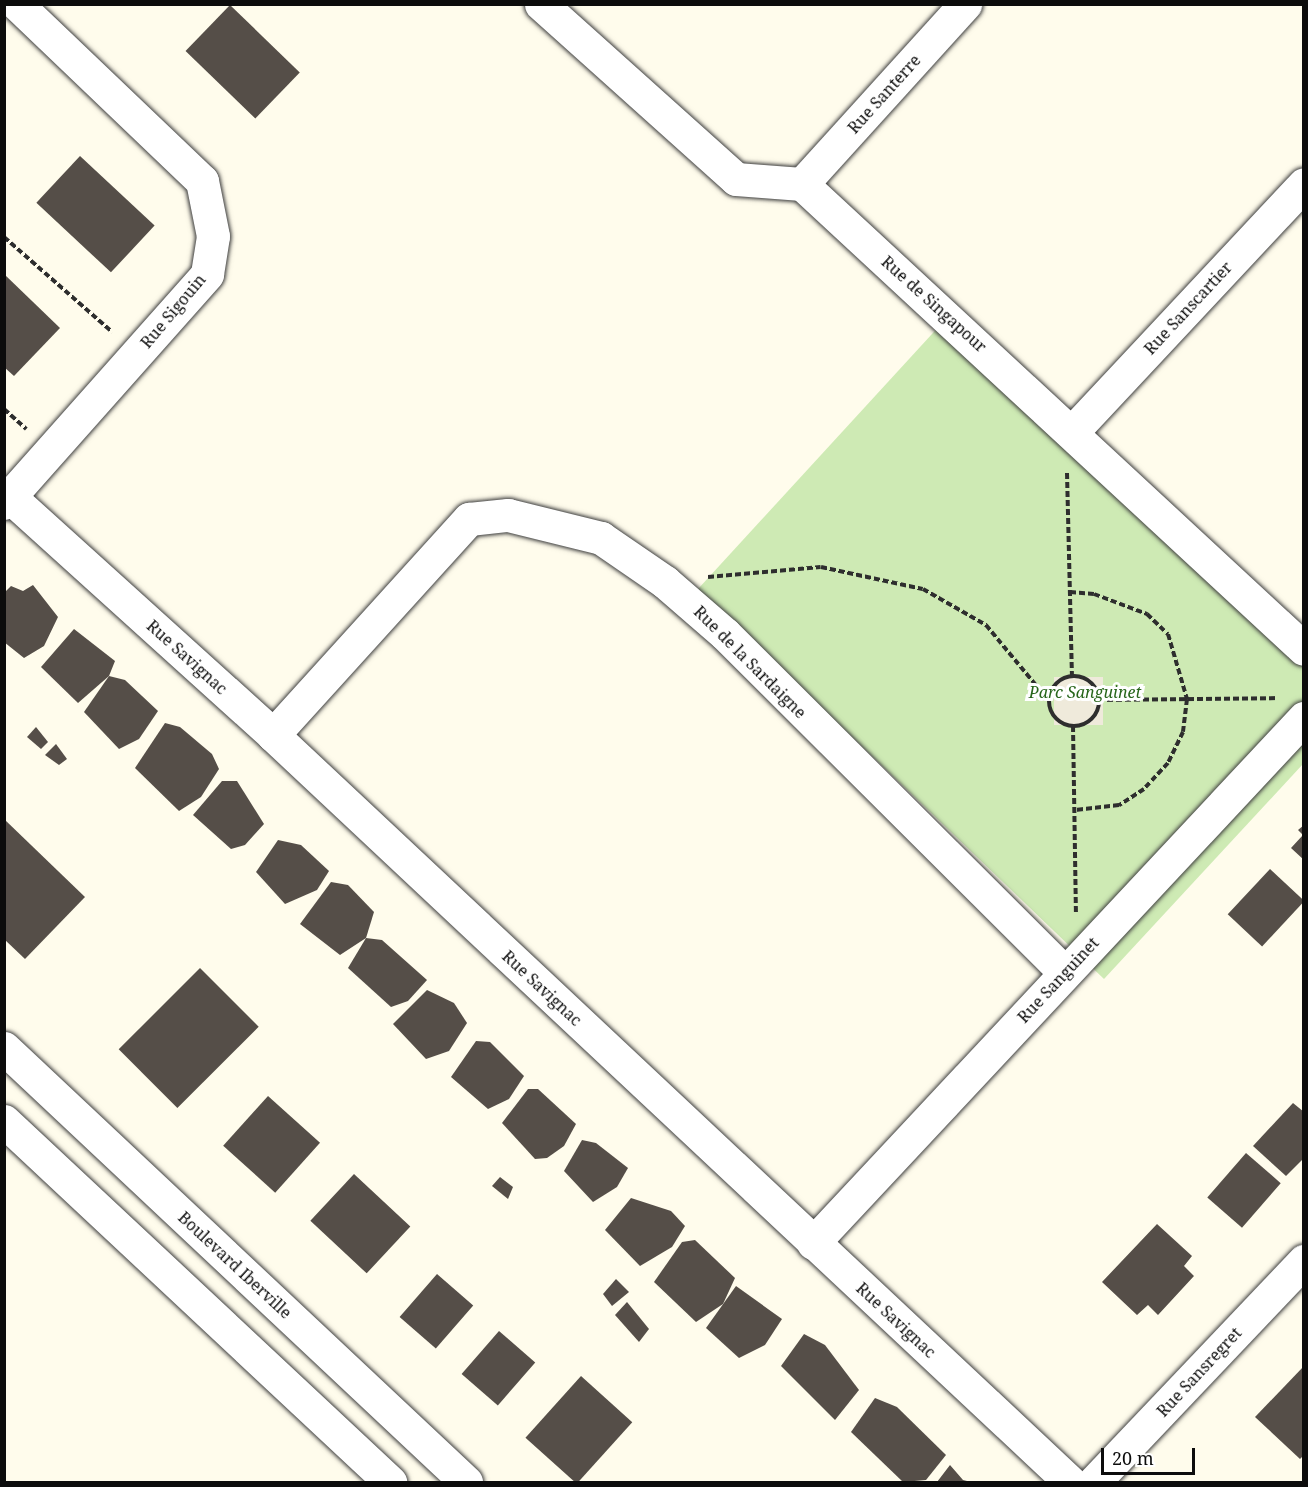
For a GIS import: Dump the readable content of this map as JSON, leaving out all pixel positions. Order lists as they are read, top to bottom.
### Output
{
  "streets": {
    "street": [
      "Rue Santerre",
      "Rue de Singapour",
      "Rue Sanscartier",
      "Rue Sigouin",
      "Rue Savignac",
      "Rue de la Sardaigne",
      "Rue Sanguinet",
      "Boulevard Iberville",
      "Rue Sansregret"
    ]
  },
  "crossings": [
    ["Rue Santerre", "Rue de Singapour"],
    ["Rue de Singapour", "Rue Sanscartier"],
    ["Rue Sigouin", "Rue Savignac"],
    ["Rue Savignac", "Rue de la Sardaigne"],
    ["Rue Savignac", "Rue Sanguinet"],
    ["Rue de la Sardaigne", "Rue Sanguinet"]
  ],
  "parks": ["Parc Sanguinet"],
  "scale_bar": "20 m"
}
